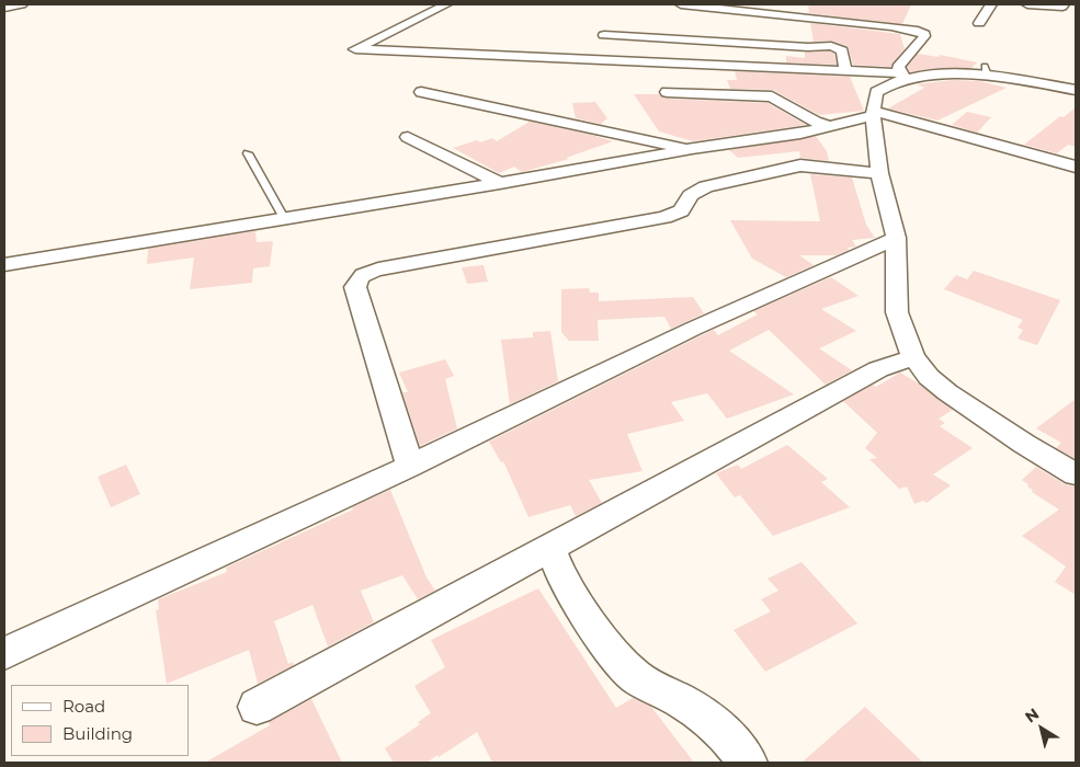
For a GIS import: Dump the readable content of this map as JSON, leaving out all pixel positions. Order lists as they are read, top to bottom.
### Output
{
  "legend": ["Road", "Building"],
  "north": "top left"
}
